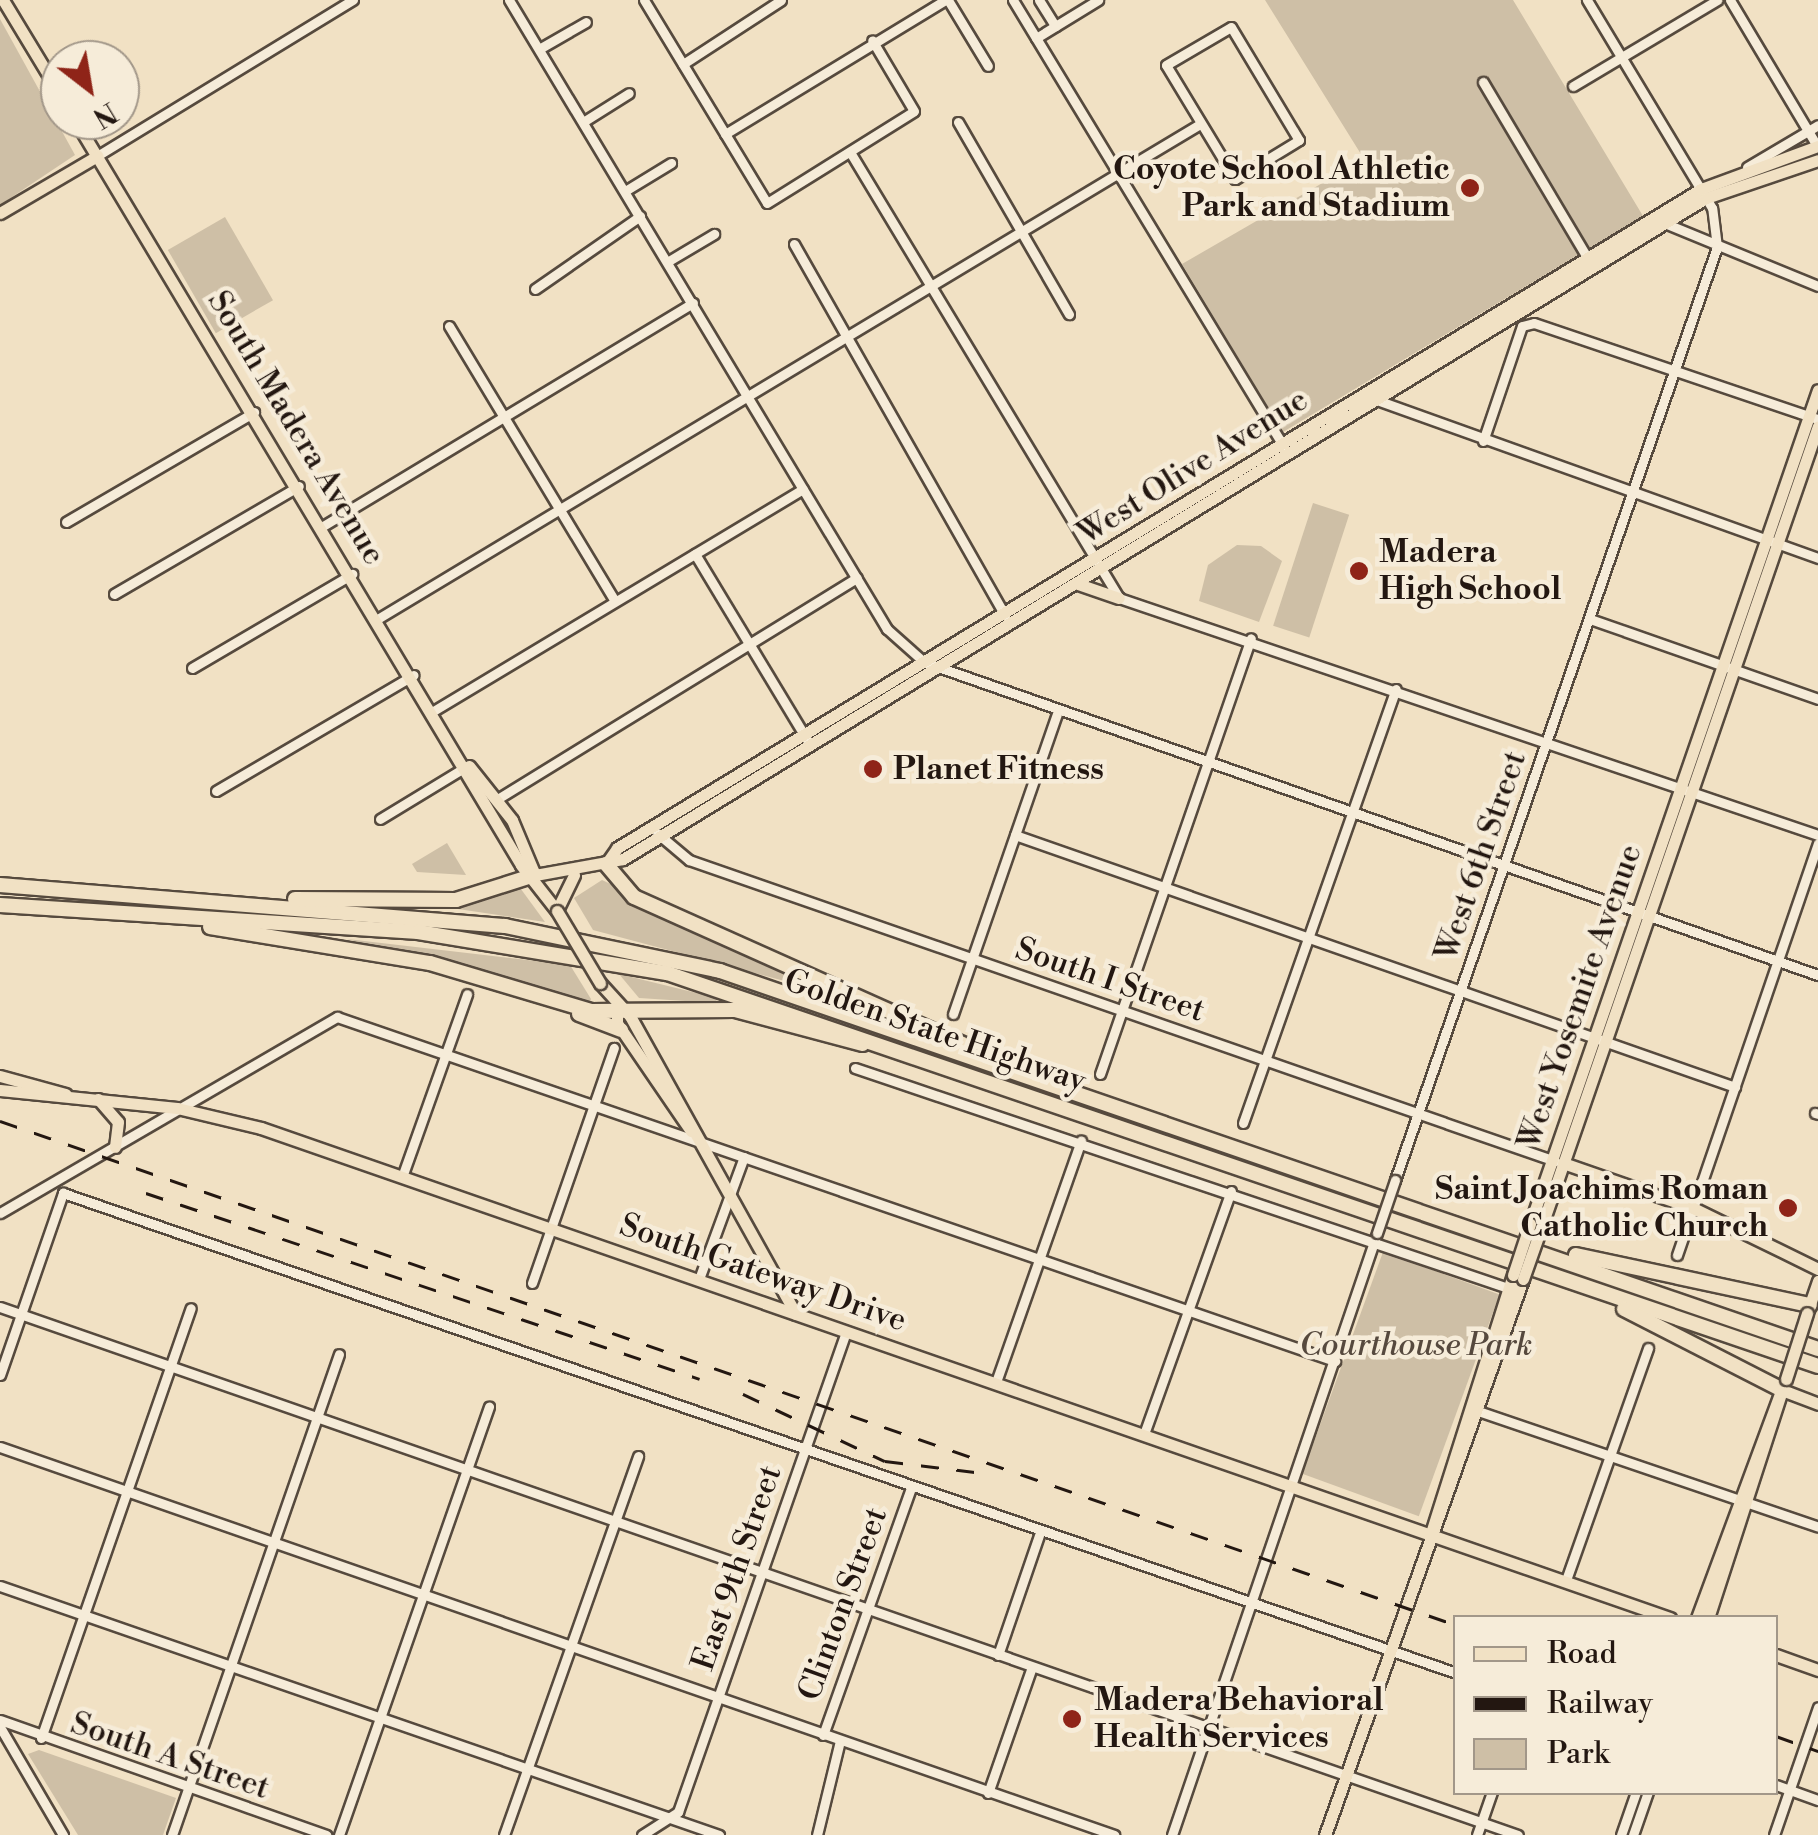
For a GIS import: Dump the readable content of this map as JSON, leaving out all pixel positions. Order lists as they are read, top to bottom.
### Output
{
  "streets": {
    "highway": ["Golden State Highway"],
    "main road": [
      "South Madera Avenue",
      "West Olive Avenue",
      "West Yosemite Avenue",
      "South Gateway Drive"
    ],
    "street": [
      "West 6th Street",
      "South I Street",
      "East 9th Street",
      "Clinton Street",
      "South A Street"
    ]
  },
  "crossings": [
    ["South Madera Avenue", "West Olive Avenue"],
    ["South Madera Avenue", "South Gateway Drive"],
    ["West Olive Avenue", "South I Street"],
    ["West 6th Street", "South I Street"],
    ["West 6th Street", "South Gateway Drive"],
    ["South I Street", "West Yosemite Avenue"],
    ["West Yosemite Avenue", "South Gateway Drive"],
    ["South Gateway Drive", "East 9th Street"]
  ],
  "parks": ["Courthouse Park"],
  "places": [
    "Coyote School Athletic Park and Stadium",
    "Madera High School",
    "Planet Fitness",
    "Saint Joachims Roman Catholic Church",
    "Madera Behavioral Health Services"
  ],
  "legend": ["Road", "Railway", "Park"],
  "north": "bottom right"
}
